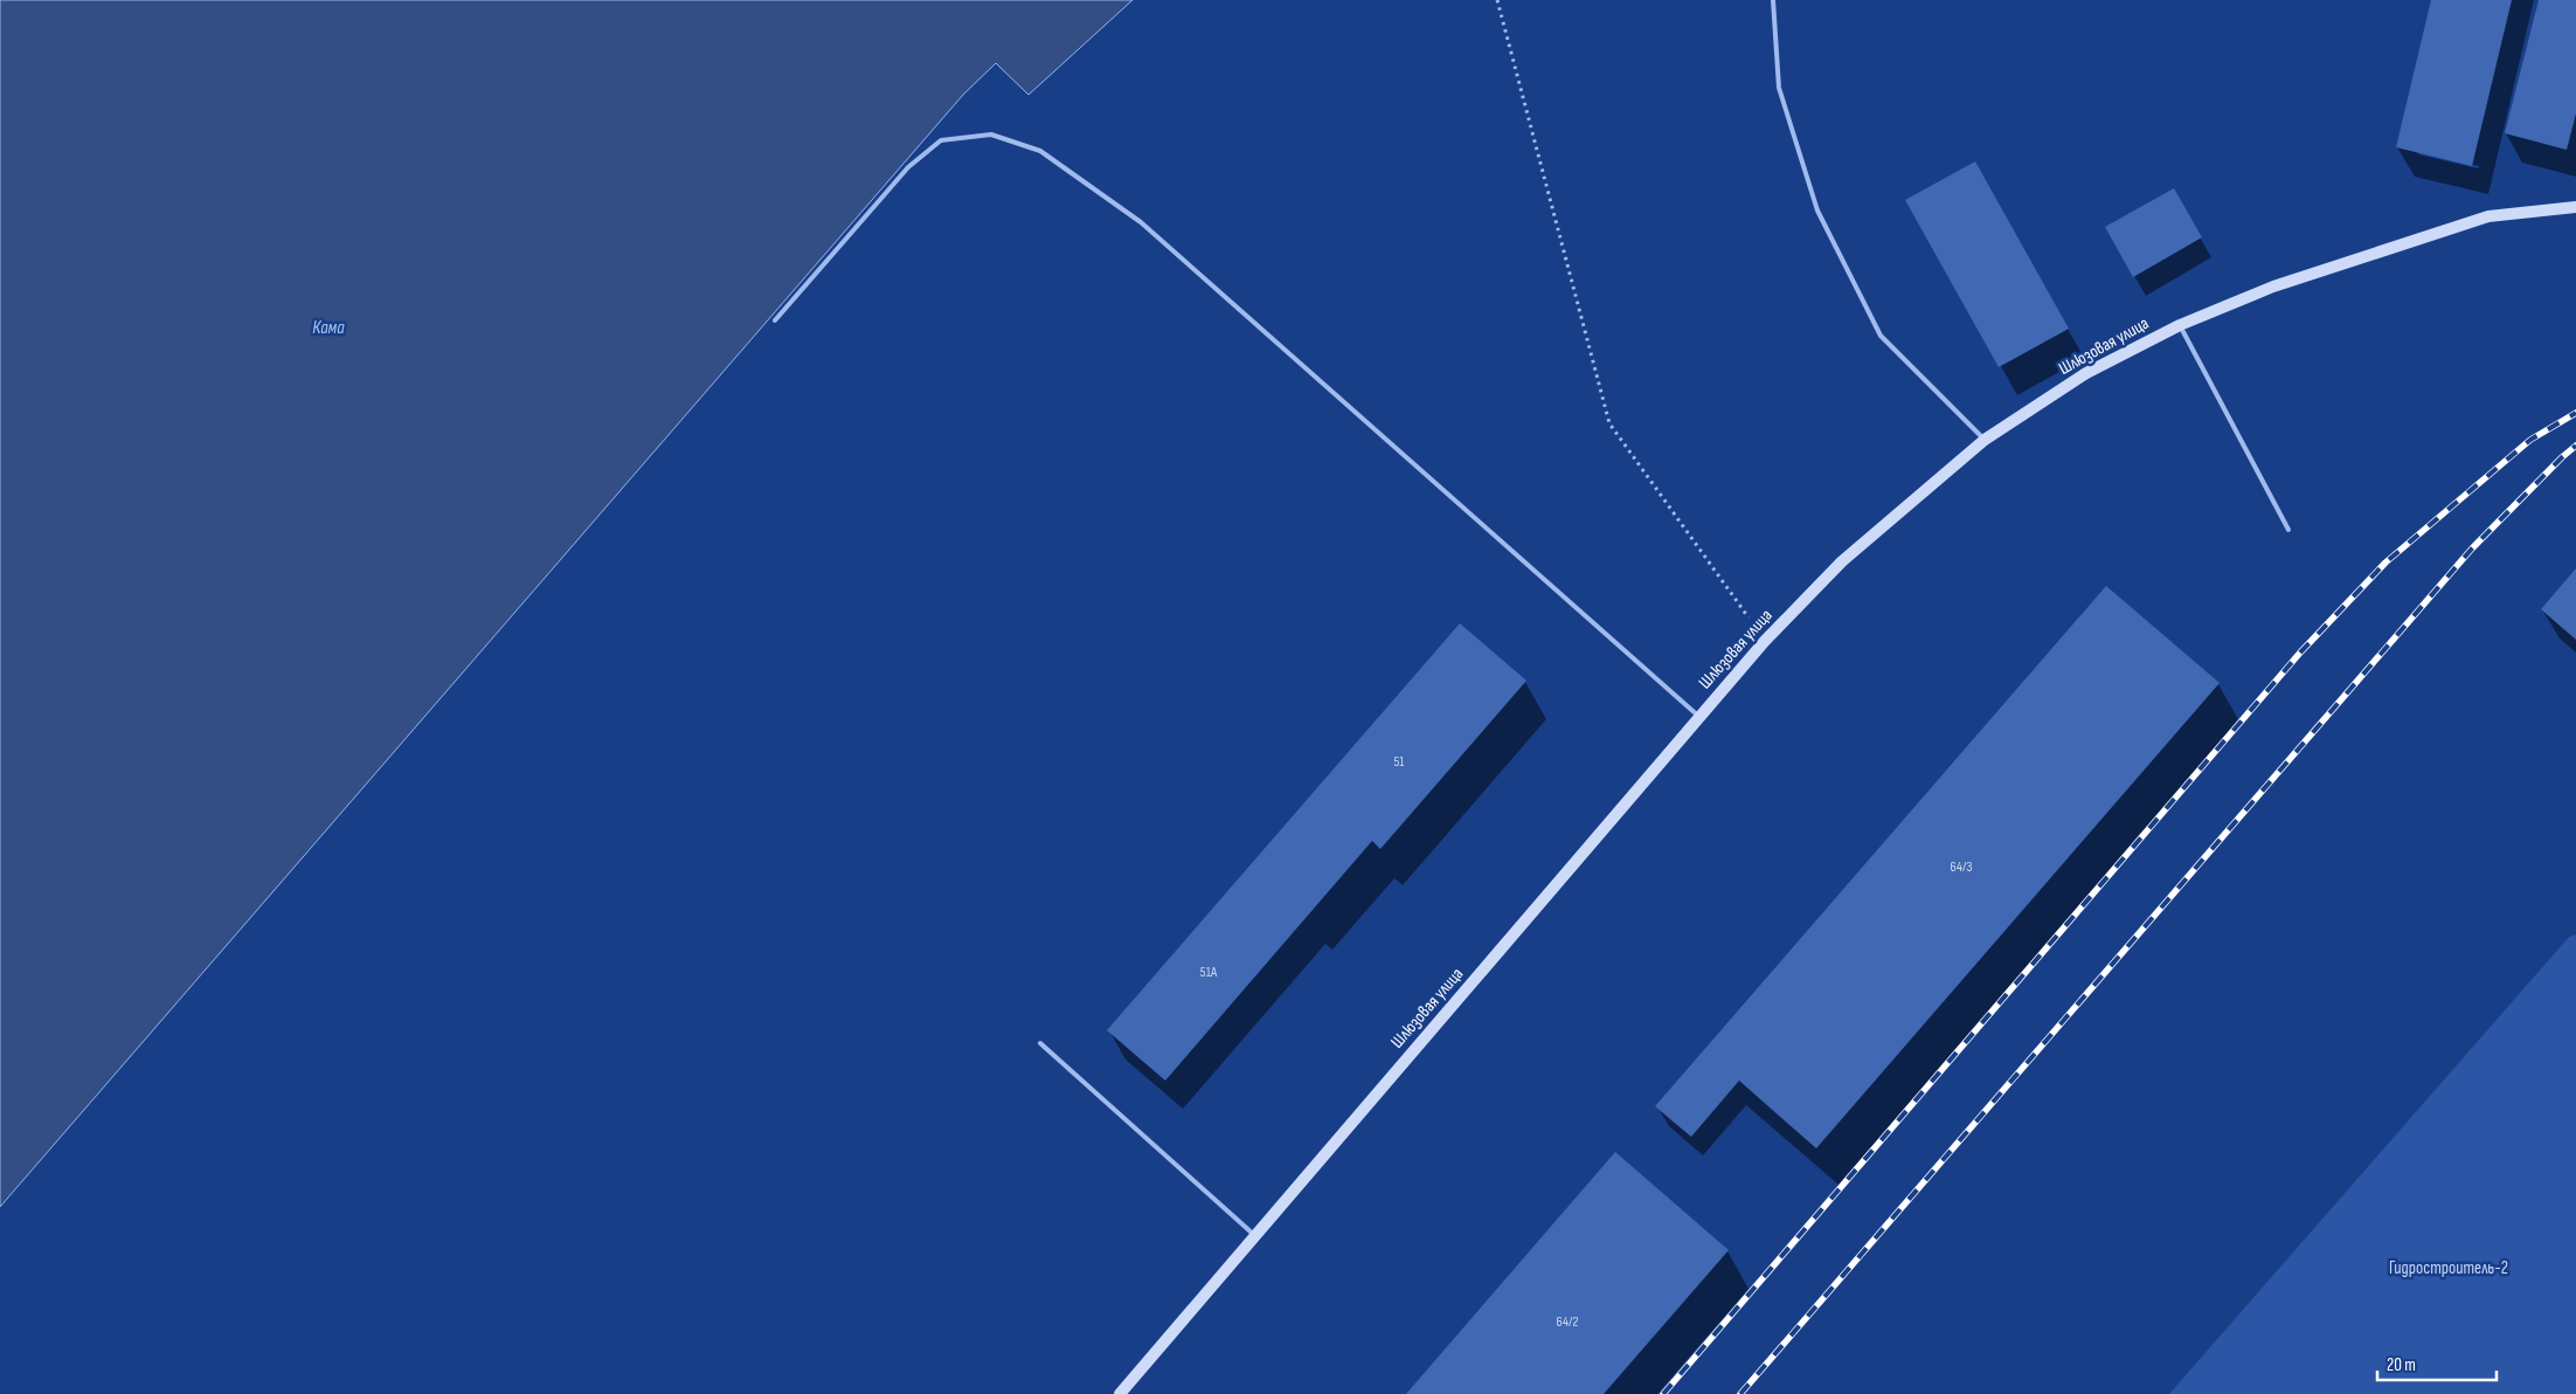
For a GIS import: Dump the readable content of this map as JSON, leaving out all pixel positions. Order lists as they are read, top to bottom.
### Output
{
  "streets": {
    "street": ["Шлюзовая улица"]
  },
  "water": ["Кама"],
  "parks": ["Гидростроитель-2"],
  "house_numbers": [
    "51",
    "64/3",
    "51А",
    "64/2"
  ],
  "scale_bar": "20 m"
}
